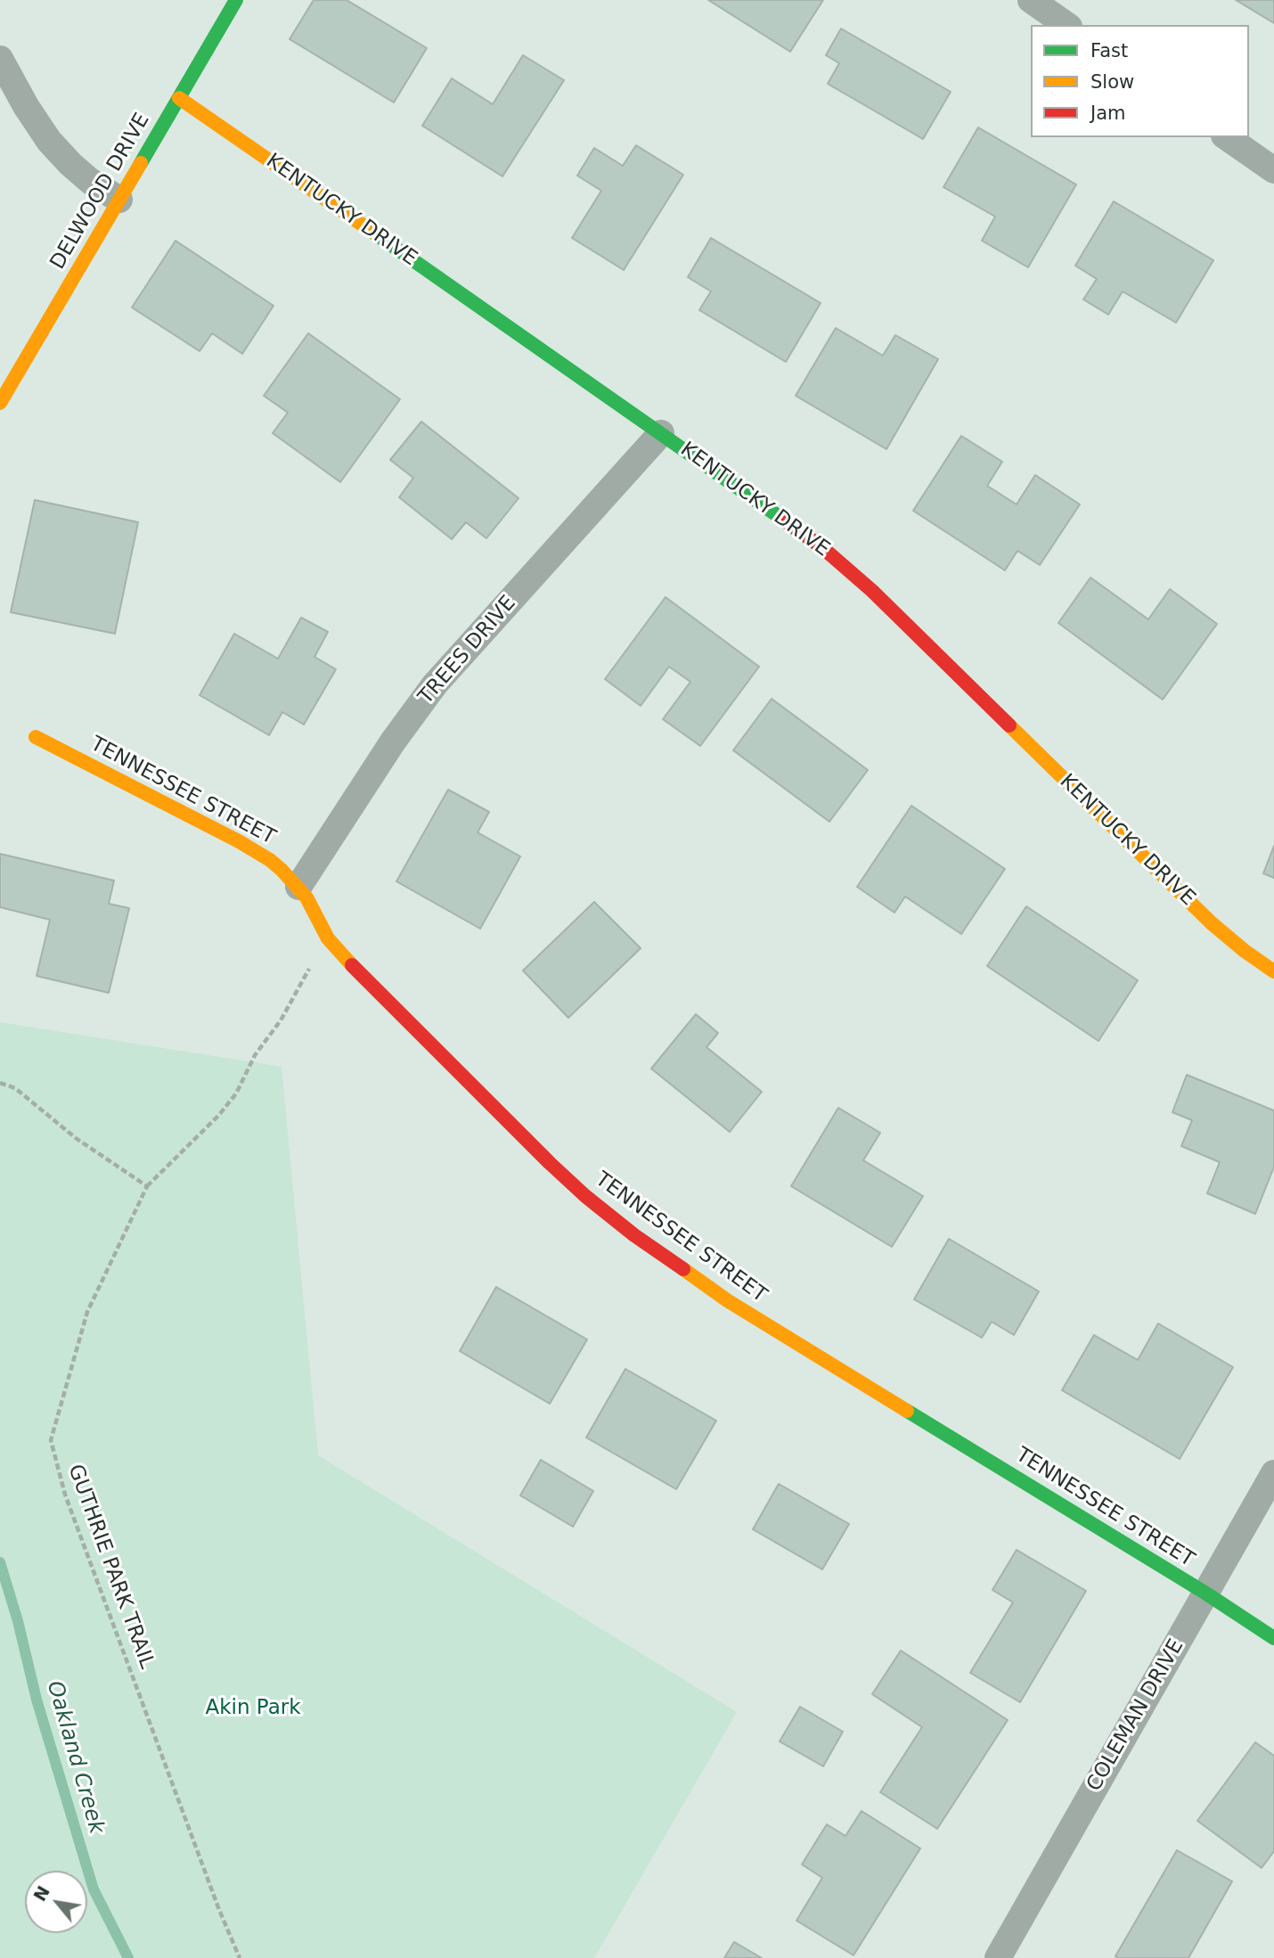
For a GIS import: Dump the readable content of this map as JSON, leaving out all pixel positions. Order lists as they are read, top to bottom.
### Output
{
  "streets": {
    "street": [
      "DELWOOD DRIVE",
      "KENTUCKY DRIVE",
      "TREES DRIVE",
      "TENNESSEE STREET",
      "COLEMAN DRIVE"
    ],
    "path": ["GUTHRIE PARK TRAIL"]
  },
  "crossings": [
    ["DELWOOD DRIVE", "KENTUCKY DRIVE"],
    ["KENTUCKY DRIVE", "TREES DRIVE"],
    ["TREES DRIVE", "TENNESSEE STREET"],
    ["TENNESSEE STREET", "GUTHRIE PARK TRAIL"],
    ["TENNESSEE STREET", "COLEMAN DRIVE"]
  ],
  "water": ["Oakland Creek"],
  "parks": ["Akin Park"],
  "legend": ["Fast", "Slow", "Jam"],
  "north": "top left"
}
